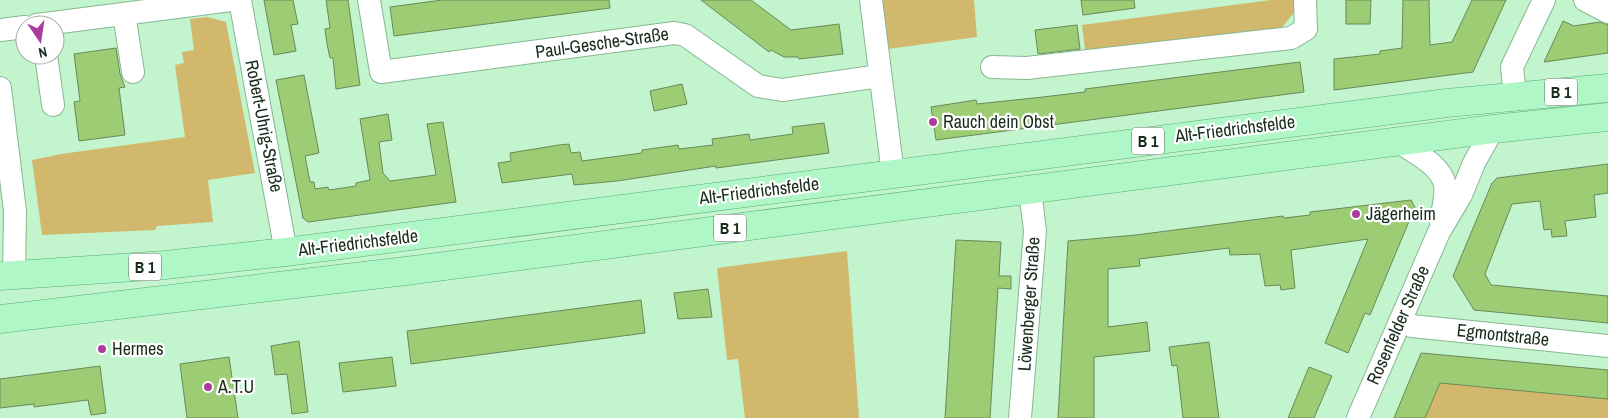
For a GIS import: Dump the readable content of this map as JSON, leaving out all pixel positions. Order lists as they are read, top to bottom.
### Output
{
  "streets": {
    "main road": ["B 1", "Alt-Friedrichsfelde"],
    "street": [
      "Paul-Gesche-Straße",
      "Robert-Uhrig-Straße",
      "Löwenberger Straße",
      "Rosenfelder Straße",
      "Egmontstraße"
    ]
  },
  "crossings": [
    ["B 1", "Alt-Friedrichsfelde"],
    ["B 1", "Rosenfelder Straße"],
    ["Robert-Uhrig-Straße", "Alt-Friedrichsfelde"],
    ["Alt-Friedrichsfelde", "Löwenberger Straße"],
    ["Alt-Friedrichsfelde", "Rosenfelder Straße"],
    ["Rosenfelder Straße", "Egmontstraße"]
  ],
  "places": [
    "Rauch dein Obst",
    "Jägerheim",
    "Hermes",
    "A.T.U"
  ],
  "north": "bottom"
}
